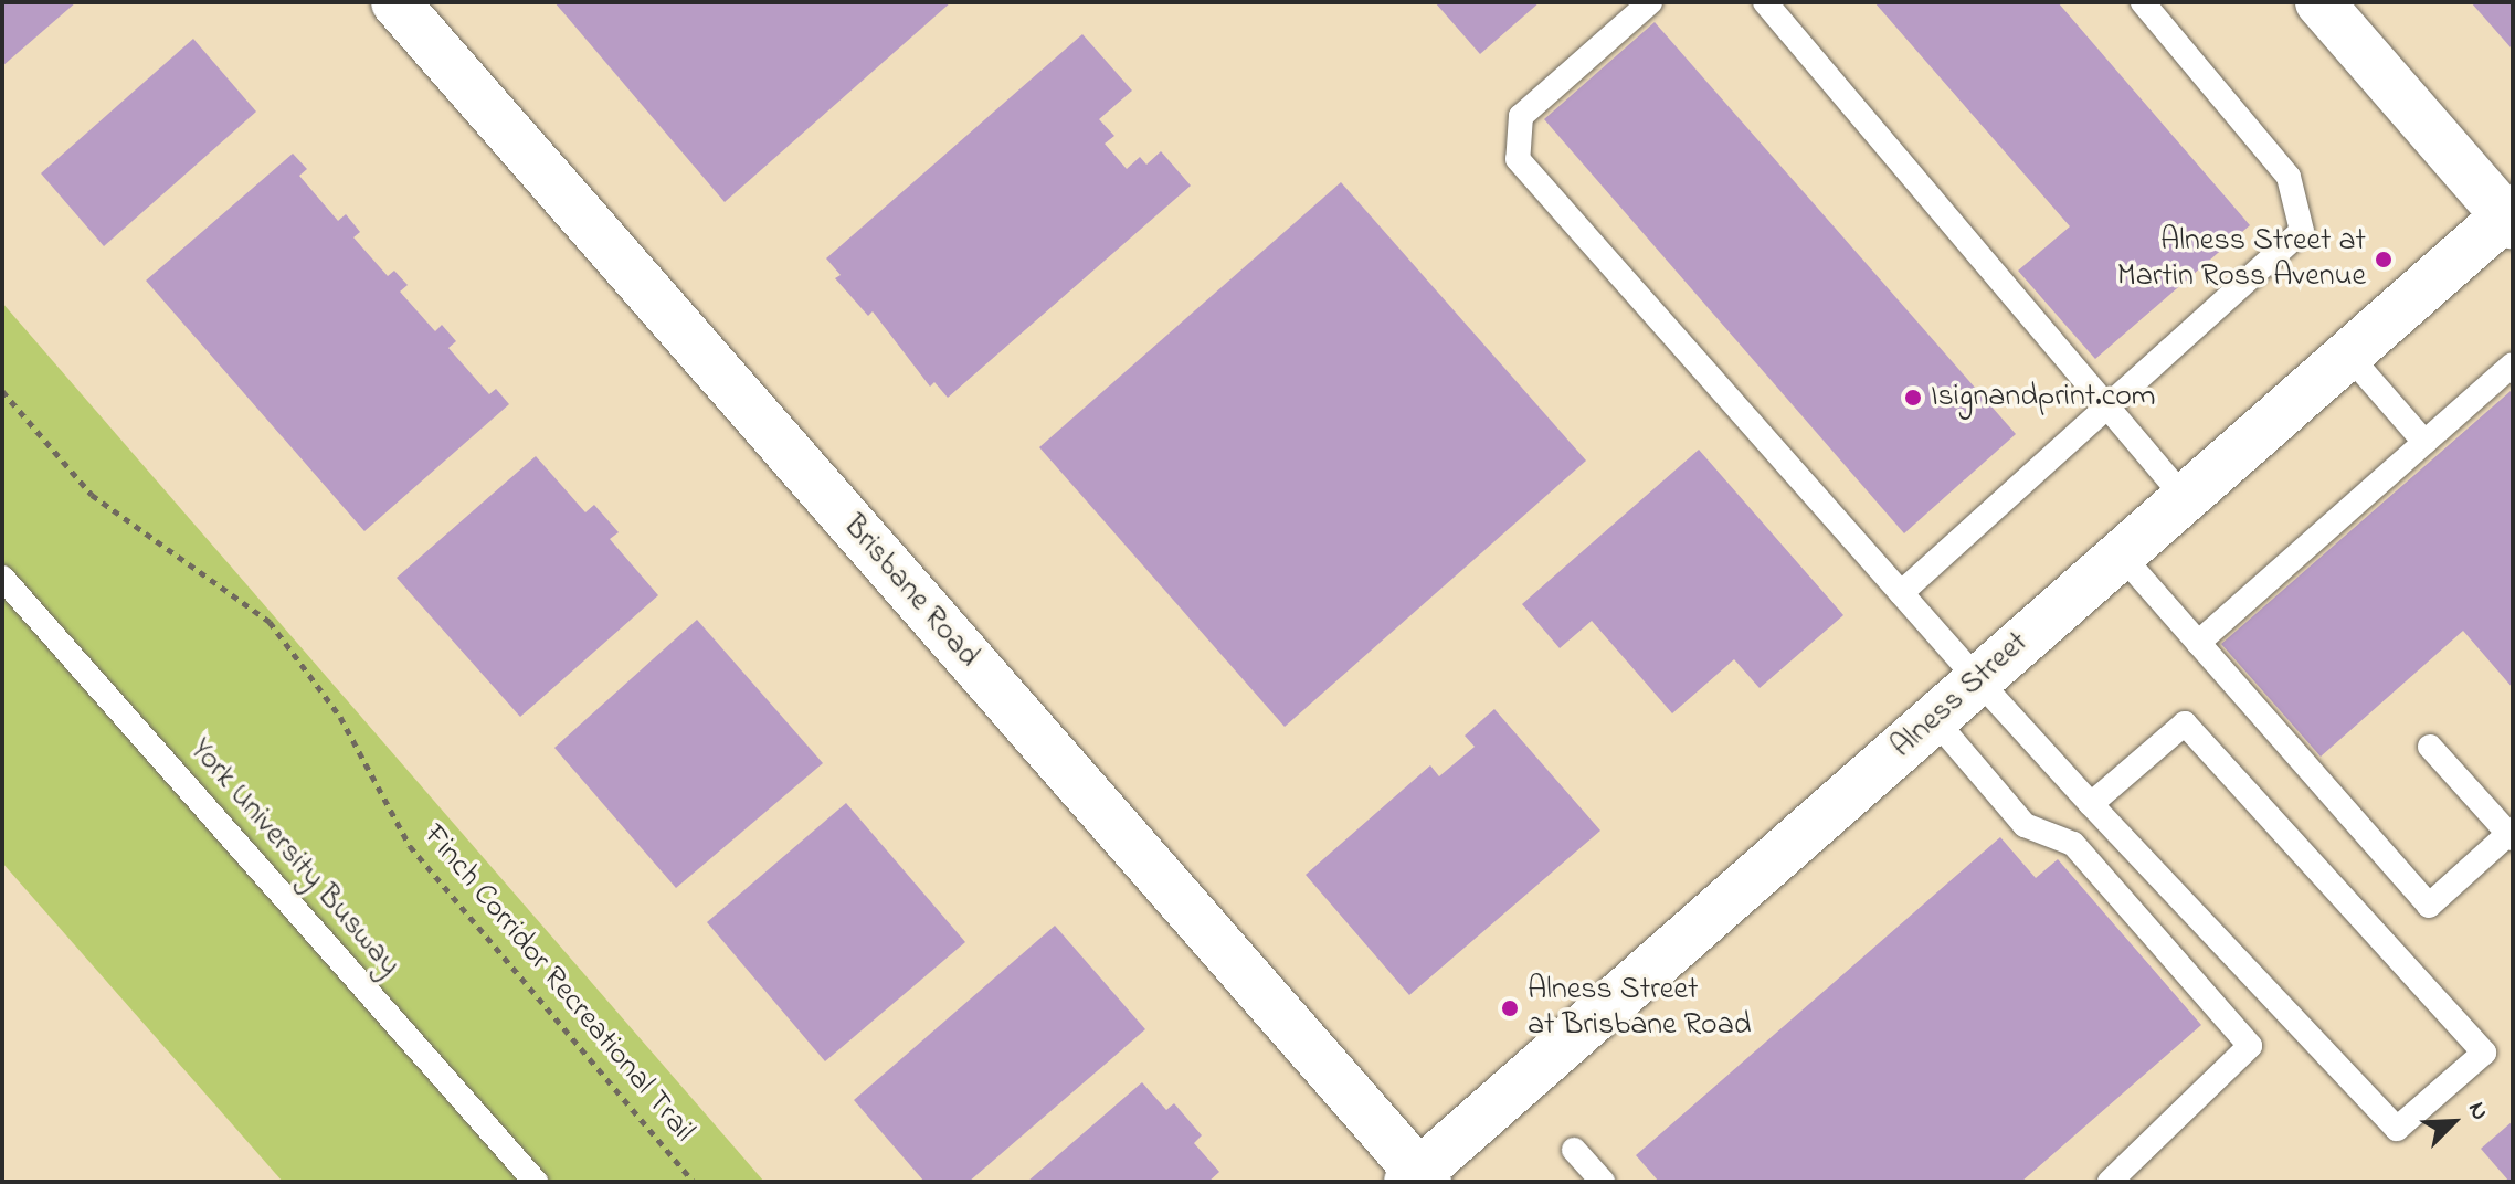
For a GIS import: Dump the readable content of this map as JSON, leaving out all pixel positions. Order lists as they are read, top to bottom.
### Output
{
  "streets": {
    "street": ["Brisbane Road", "Alness Street"],
    "lane": ["York University Busway"],
    "path": ["Finch Corridor Recreational Trail"]
  },
  "crossings": [
    ["Brisbane Road", "Alness Street"]
  ],
  "places": ["Alness Street at Martin Ross Avenue", "Isignandprint.com", "Alness Street at Brisbane Road"],
  "north": "top right"
}
